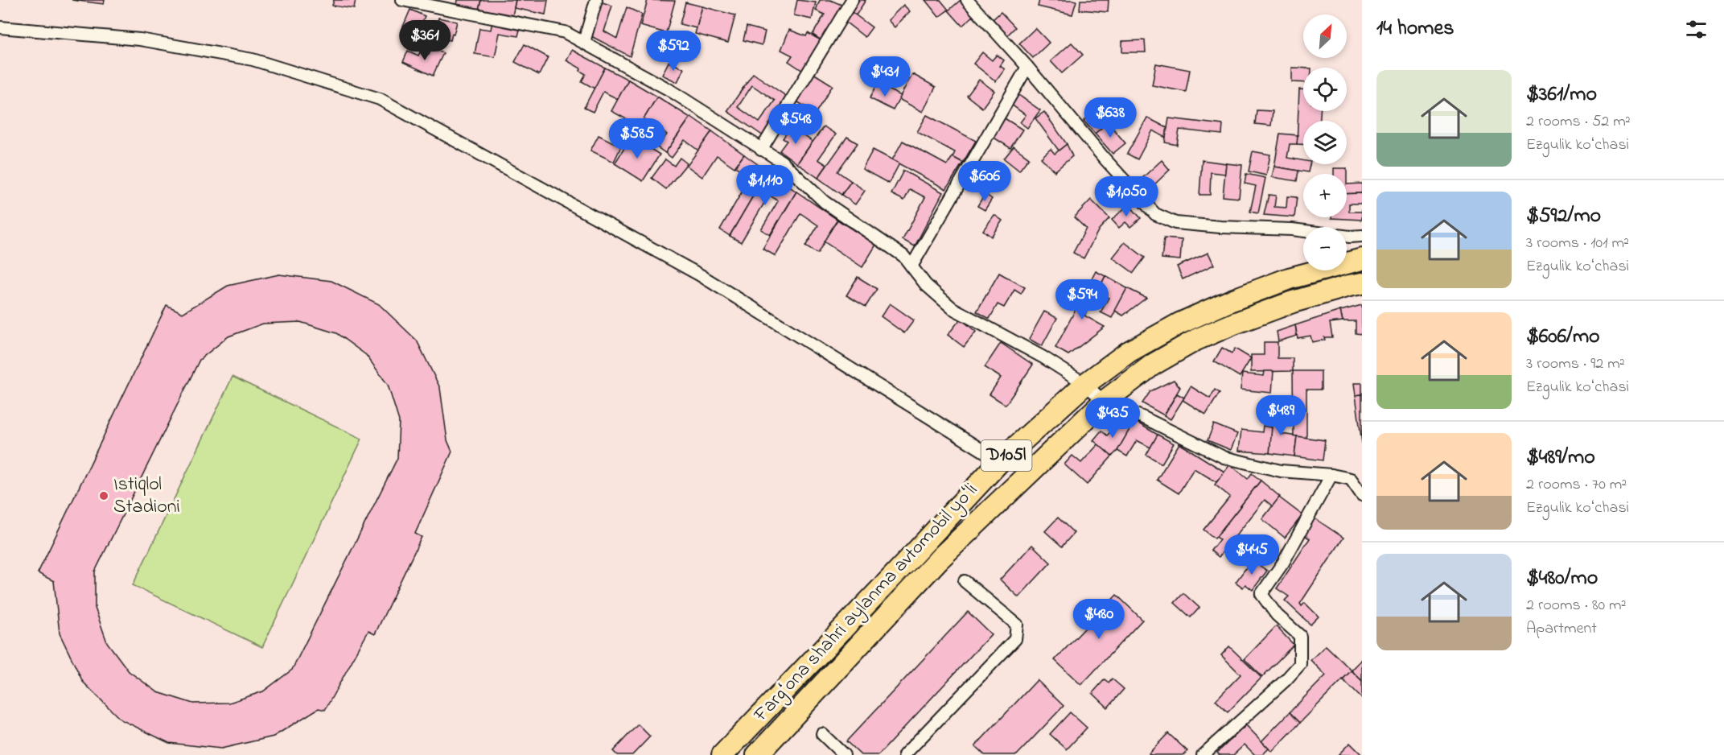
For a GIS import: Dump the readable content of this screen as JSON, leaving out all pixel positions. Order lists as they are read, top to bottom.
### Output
{
  "streets": {
    "highway": ["D105l", "Fargʻona shahri aylanma avtomobil yoʻli"]
  },
  "places": ["Istiqlol Stadioni"],
  "north": "top right",
  "page": {
    "heading": "14 homes",
    "map_buttons": ["+", "−"],
    "price": [
      "$361",
      "$592",
      "$431",
      "$638",
      "$548",
      "$585",
      "$606",
      "$1,110",
      "$1,050",
      "$594",
      "$489",
      "$435",
      "$445",
      "$480"
    ],
    "list": [
      {
        "name": "$361/mo",
        "note": "2 rooms · 52 m² · Ezgulik koʻchasi"
      },
      {
        "name": "$592/mo",
        "note": "3 rooms · 101 m² · Ezgulik koʻchasi"
      },
      {
        "name": "$606/mo",
        "note": "3 rooms · 92 m² · Ezgulik koʻchasi"
      },
      {
        "name": "$489/mo",
        "note": "2 rooms · 70 m² · Ezgulik koʻchasi"
      },
      {
        "name": "$480/mo",
        "note": "2 rooms · 80 m² · Apartment"
      }
    ]
  }
}
